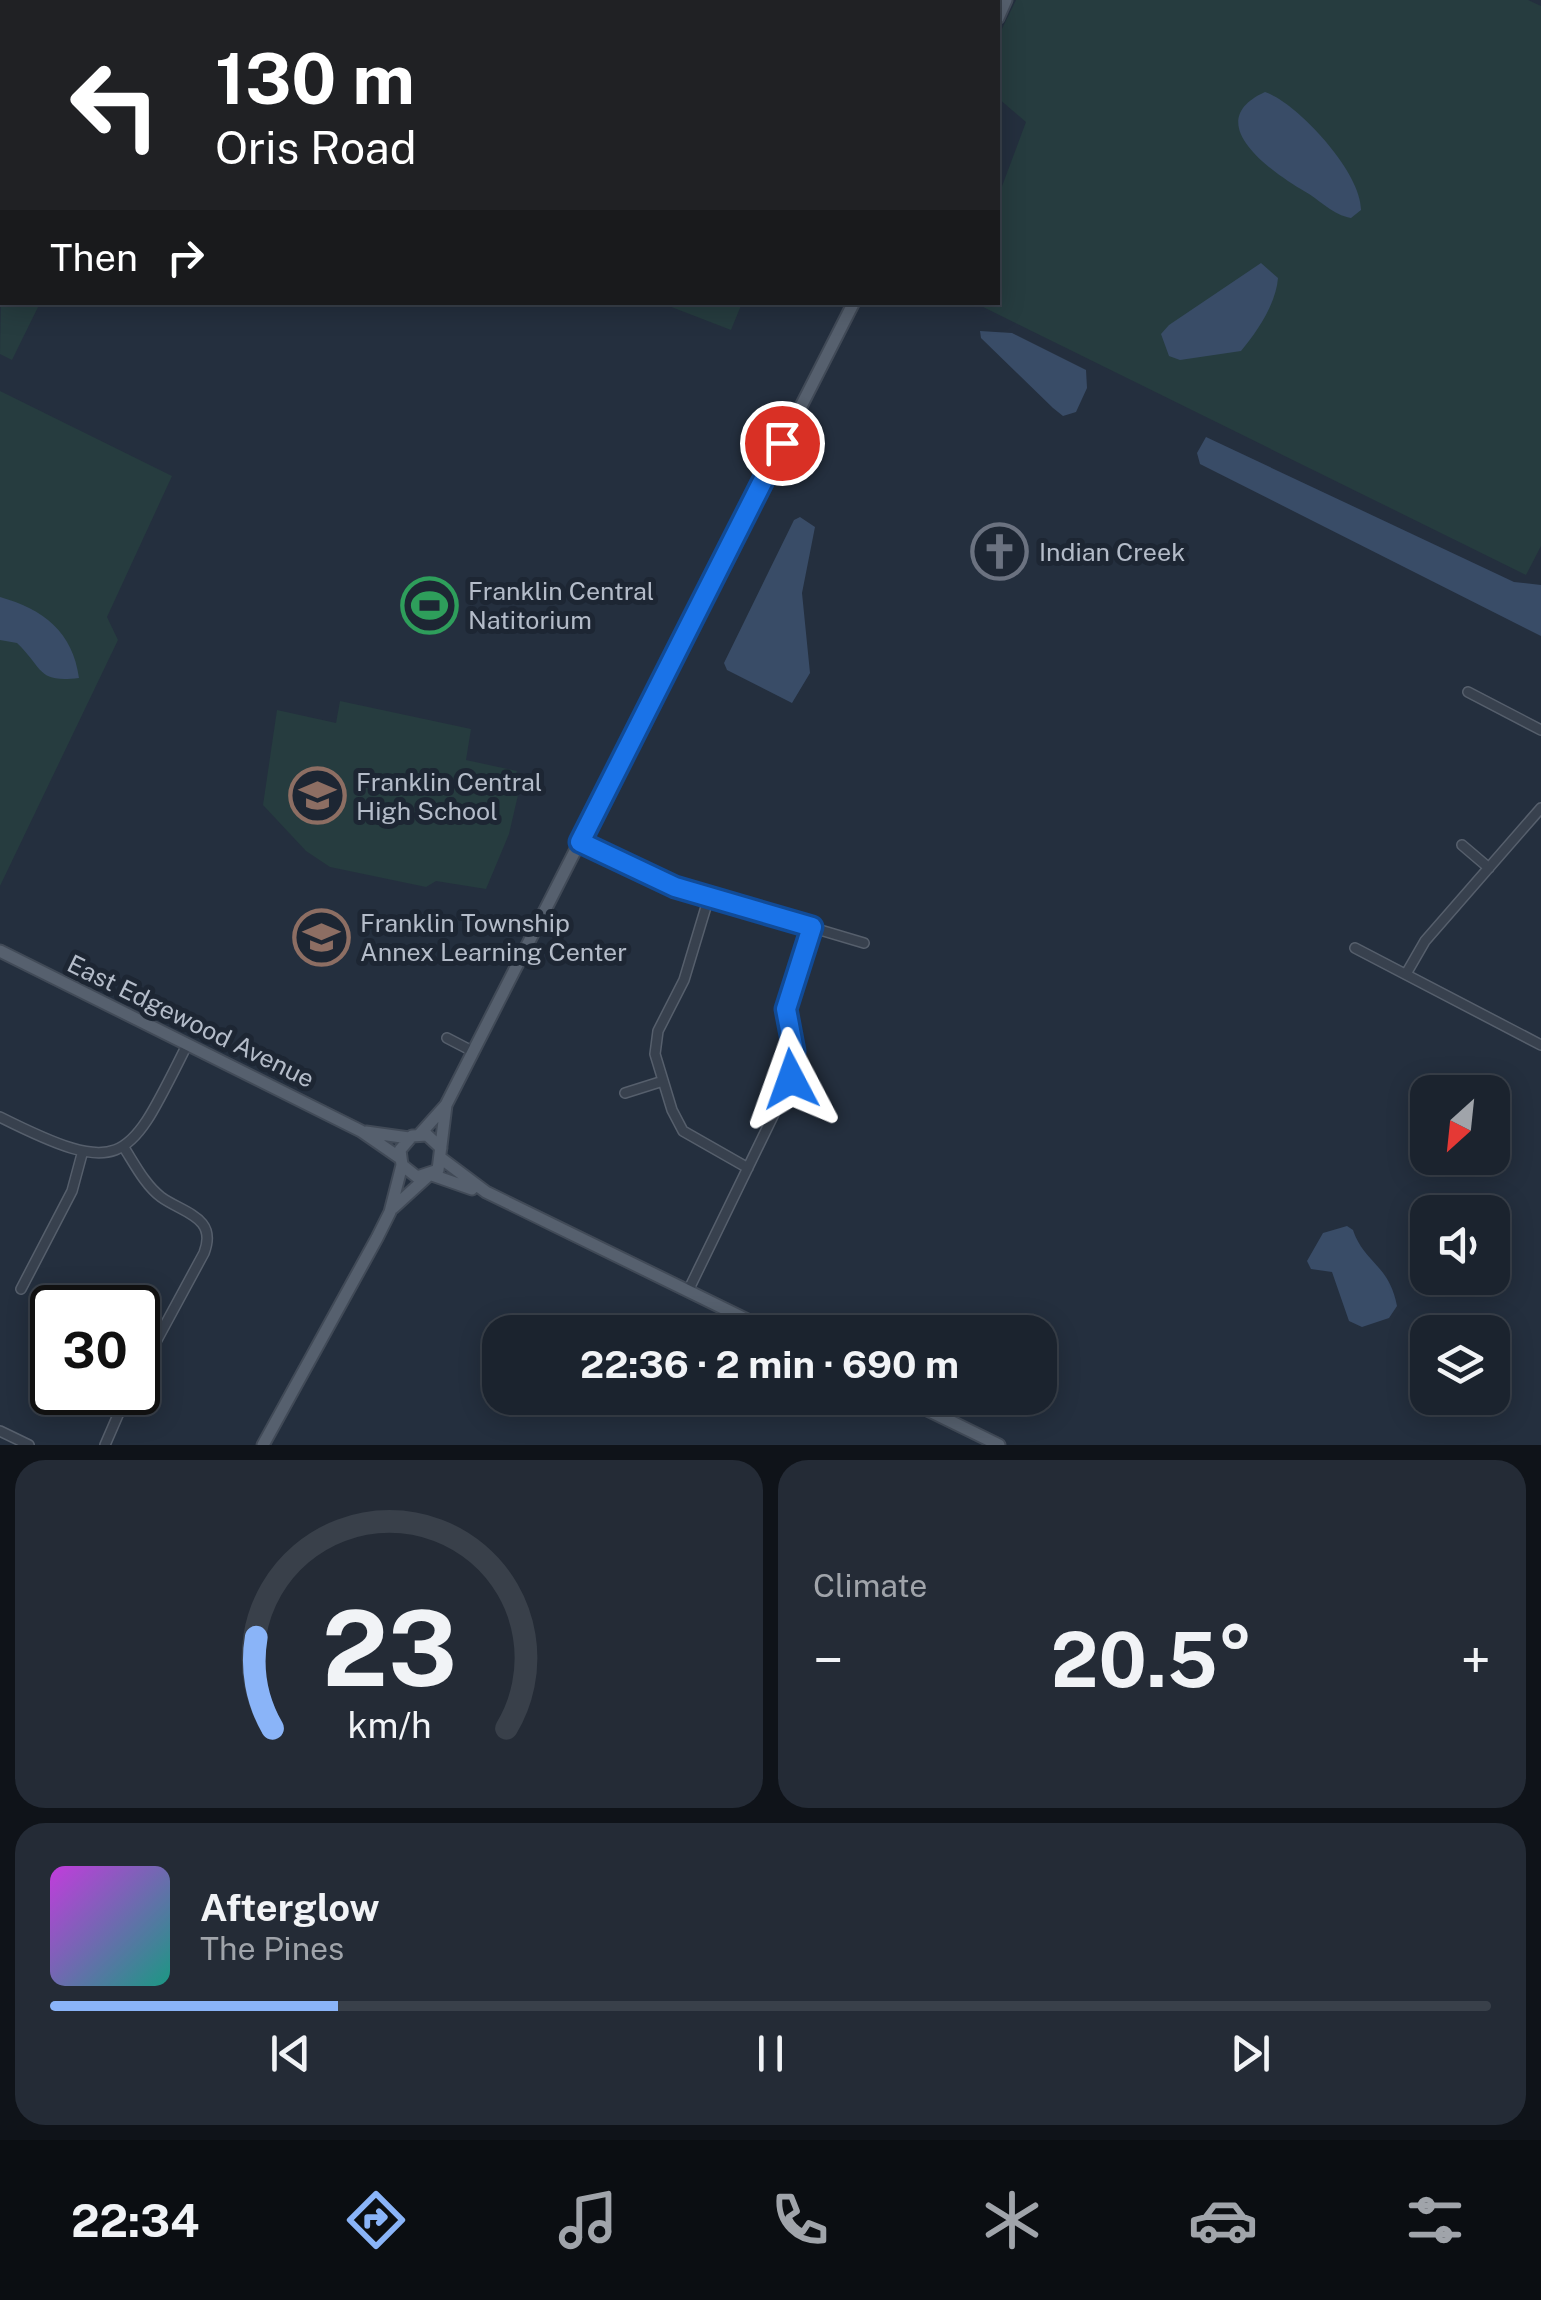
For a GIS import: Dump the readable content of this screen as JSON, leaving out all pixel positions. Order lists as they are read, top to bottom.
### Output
{
  "streets": {
    "main road": ["East Edgewood Avenue"]
  },
  "places": {
    "church": ["Indian Creek"],
    "sports": ["Franklin Central Natitorium"],
    "school or university": ["Franklin Central High School", "Franklin Township Annex Learning Center"]
  },
  "north": "bottom left",
  "page": {
    "turn": ["130 m", "Oris Road"],
    "then": "Then",
    "limit": "30",
    "trip": "22:36 · 2 min · 690 m",
    "tile": "Climate",
    "heat": ["−", "20.5°", "+"],
    "song": ["Afterglow", "The Pines"],
    "tabs": "22:34",
    "gauge": ["23", "km/h"]
  }
}
